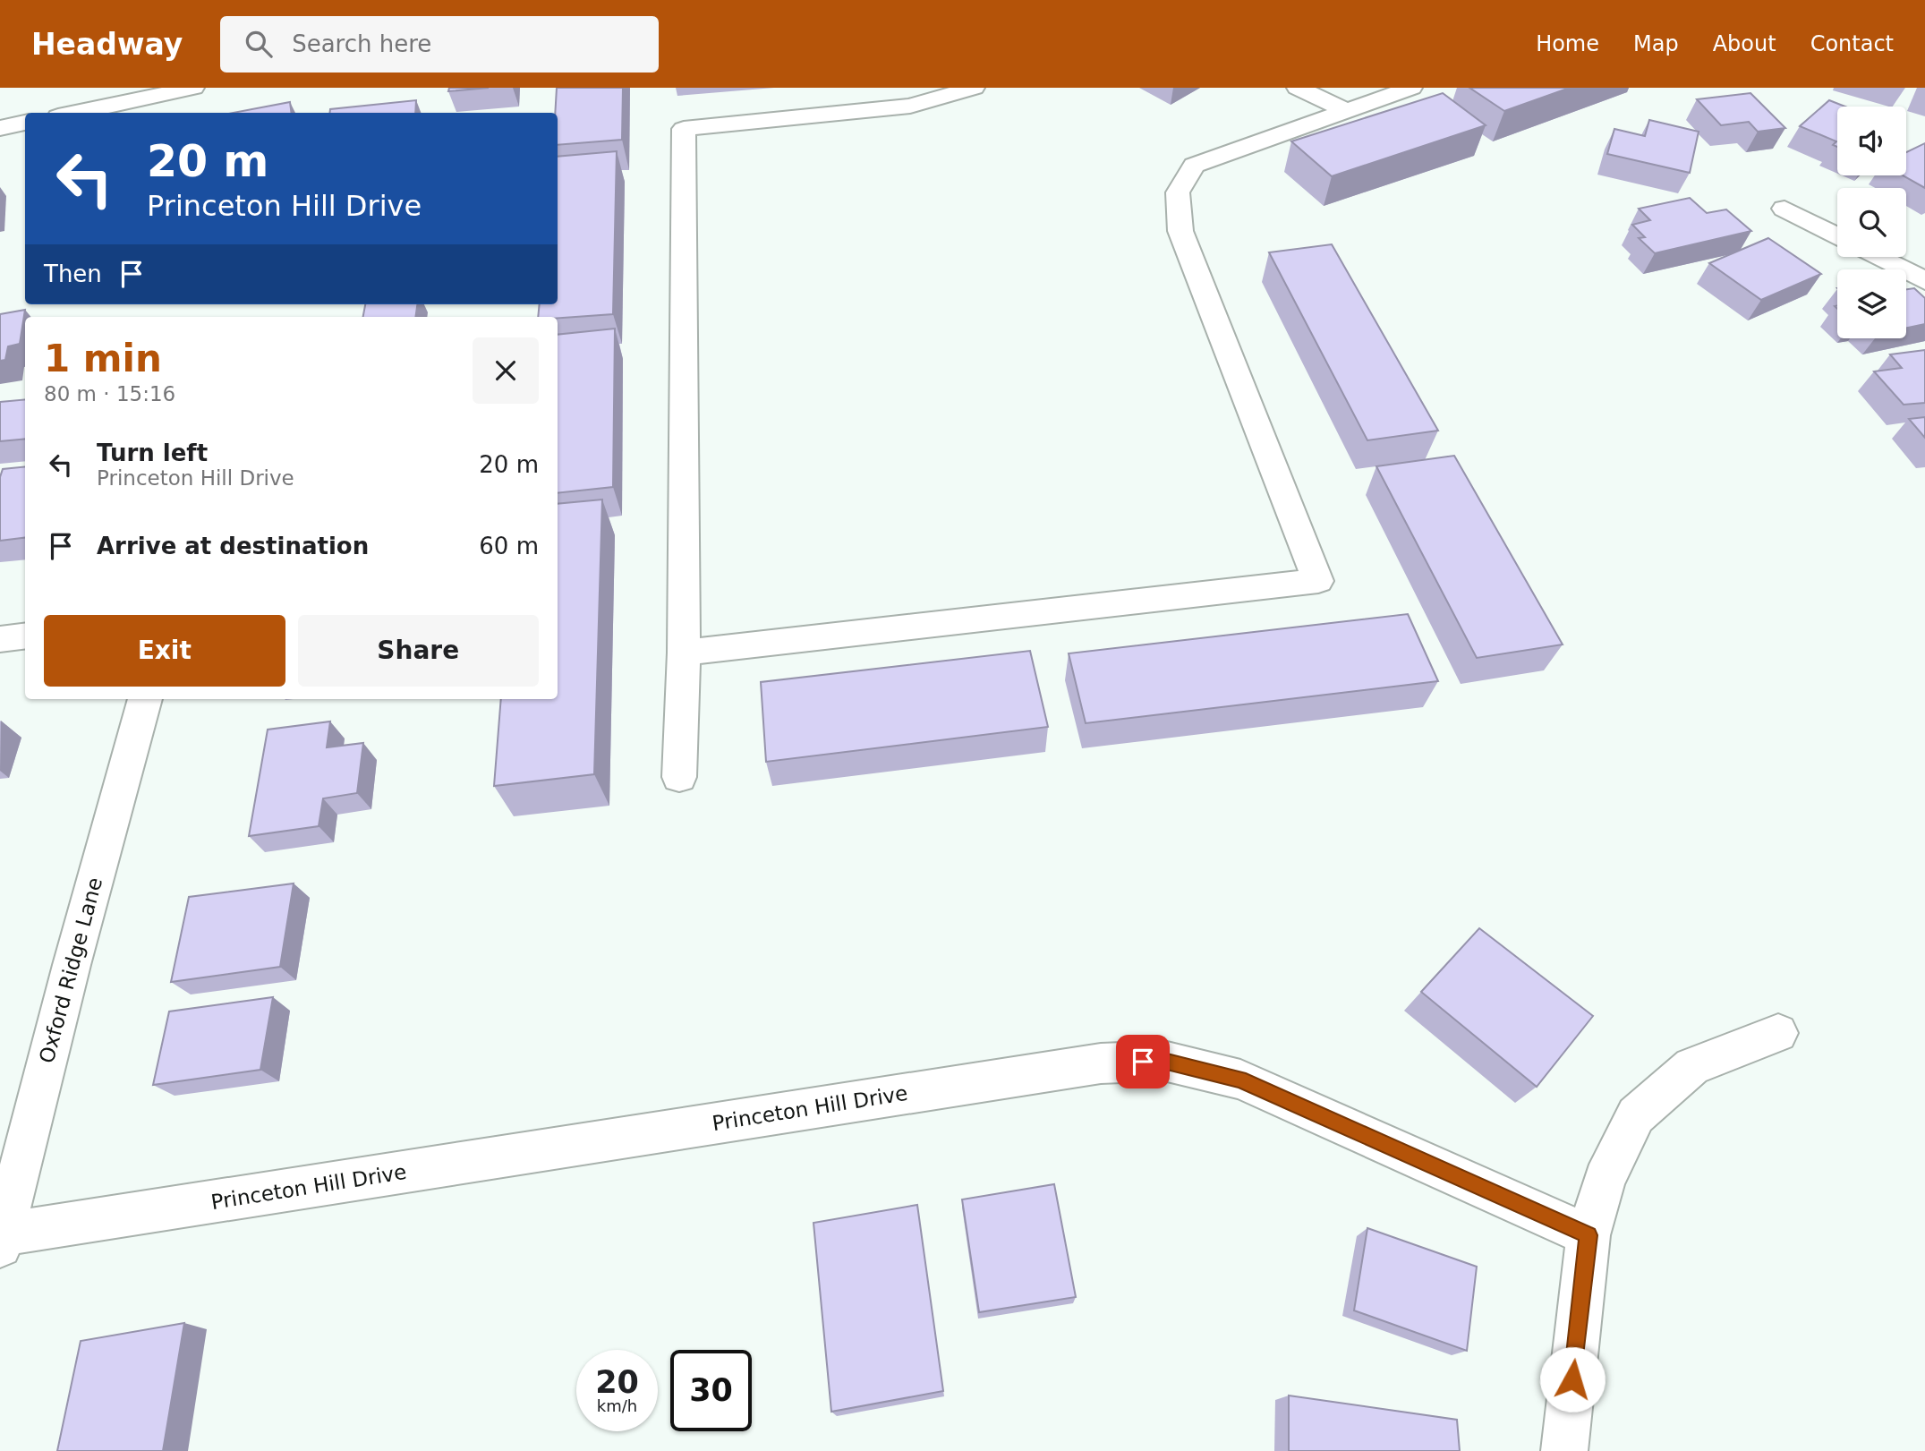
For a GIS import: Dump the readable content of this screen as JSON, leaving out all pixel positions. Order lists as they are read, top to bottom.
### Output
{
  "streets": {
    "street": ["Oxford Ridge Lane", "Princeton Hill Drive"]
  },
  "crossings": [
    ["Oxford Ridge Lane", "Princeton Hill Drive"]
  ],
  "page": {
    "header": "Headway",
    "search": "Search here",
    "nav": [
      "Home",
      "Map",
      "About",
      "Contact"
    ],
    "turn": ["20 m", "Princeton Hill Drive"],
    "then": "Then",
    "heading": ["1 min", "80 m · 15:16"],
    "list": [
      {
        "name": "Turn left",
        "note": "Princeton Hill Drive",
        "value": "20 m"
      },
      {
        "name": "Arrive at destination",
        "value": "60 m"
      }
    ],
    "buttons": ["Exit", "Share"],
    "speed": "20 km/h",
    "limit": "30"
  }
}
